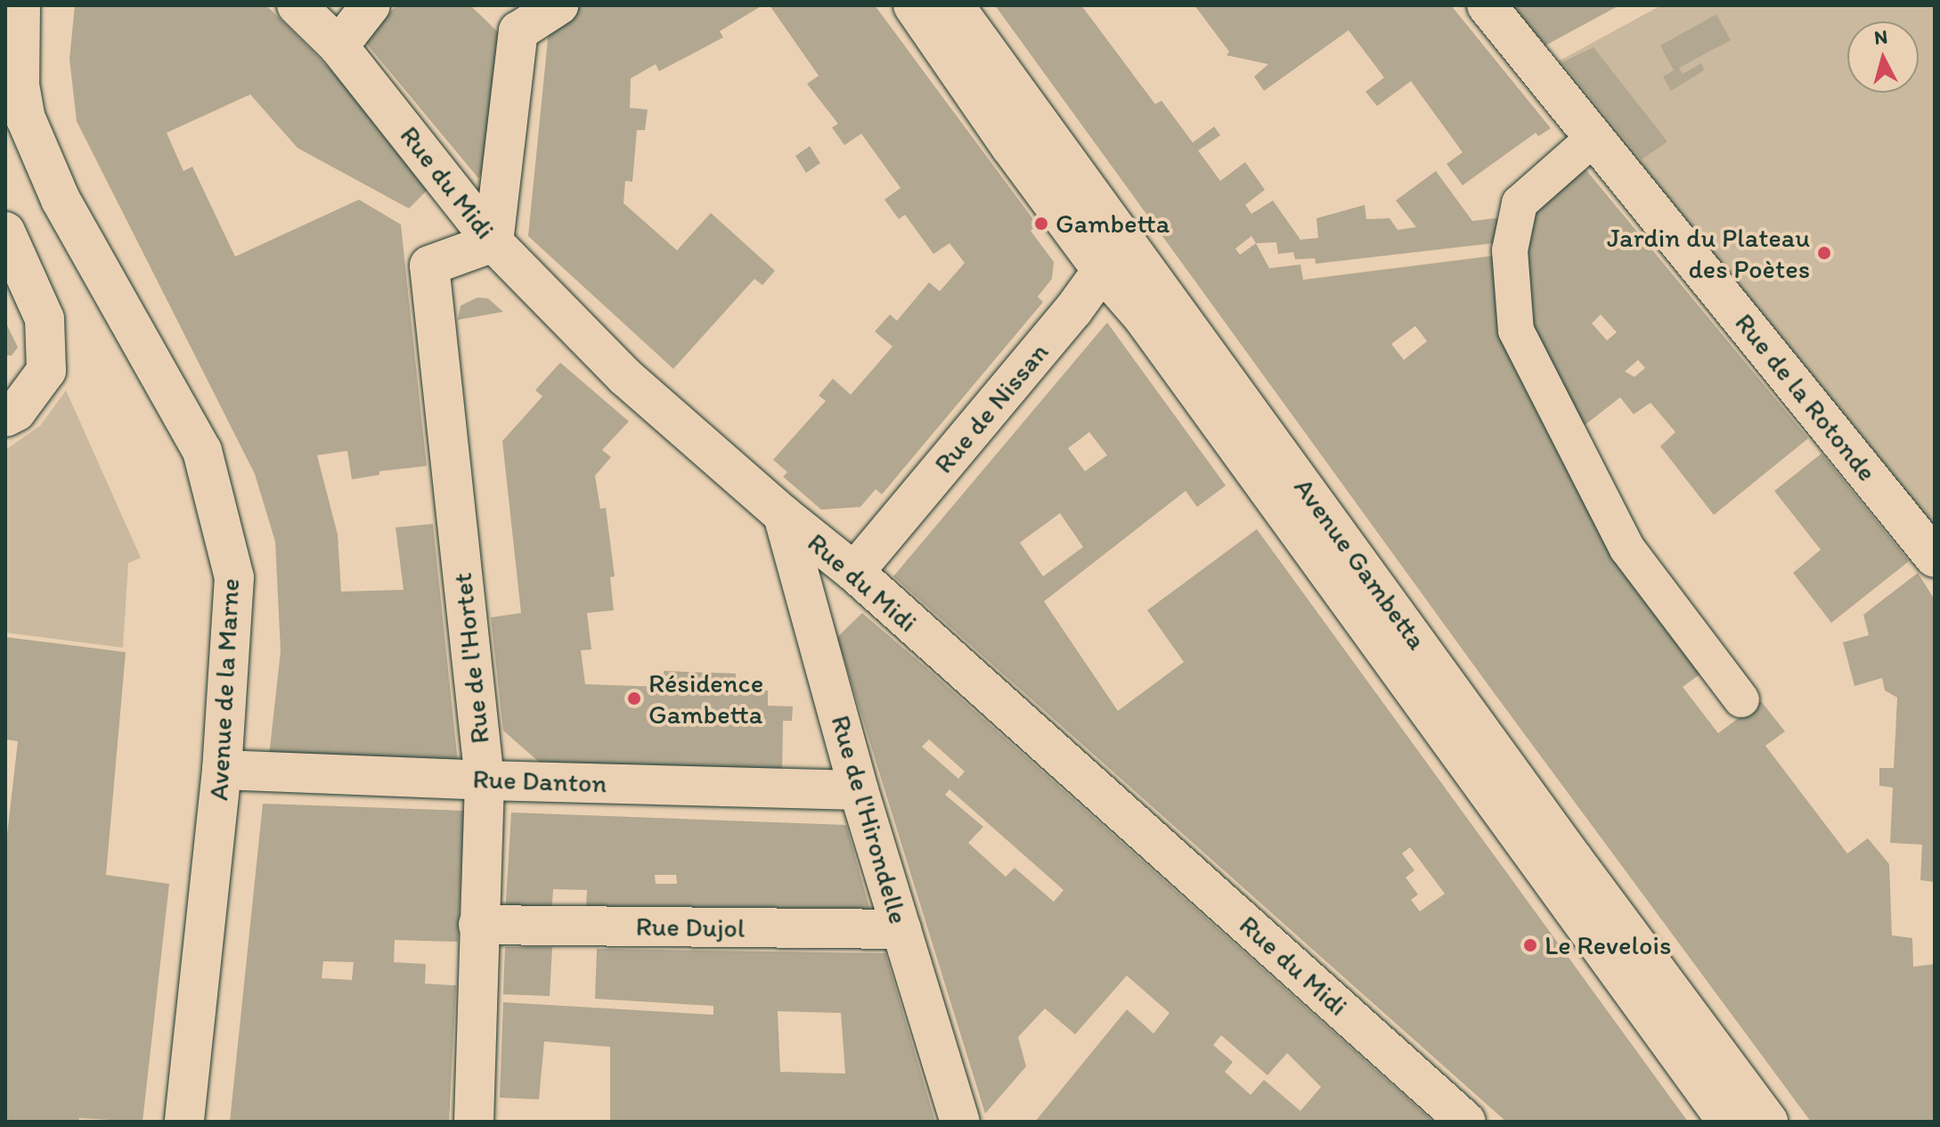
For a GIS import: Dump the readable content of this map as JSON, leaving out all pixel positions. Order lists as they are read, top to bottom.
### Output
{
  "streets": {
    "street": [
      "Rue du Midi",
      "Rue de la Rotonde",
      "Rue de Nissan",
      "Avenue Gambetta",
      "Rue de l'Hortet",
      "Avenue de la Marne",
      "Rue Danton",
      "Rue de l'Hirondelle",
      "Rue Dujol"
    ]
  },
  "crossings": [
    ["Rue du Midi", "Rue de Nissan"],
    ["Rue du Midi", "Rue de l'Hortet"],
    ["Rue du Midi", "Rue de l'Hirondelle"],
    ["Rue de Nissan", "Avenue Gambetta"],
    ["Rue de l'Hortet", "Rue Danton"],
    ["Rue de l'Hortet", "Rue Dujol"],
    ["Avenue de la Marne", "Rue Danton"],
    ["Rue Danton", "Rue de l'Hirondelle"],
    ["Rue de l'Hirondelle", "Rue Dujol"]
  ],
  "places": [
    "Gambetta",
    "Jardin du Plateau des Poètes",
    "Résidence Gambetta",
    "Le Revelois"
  ],
  "north": "top"
}
